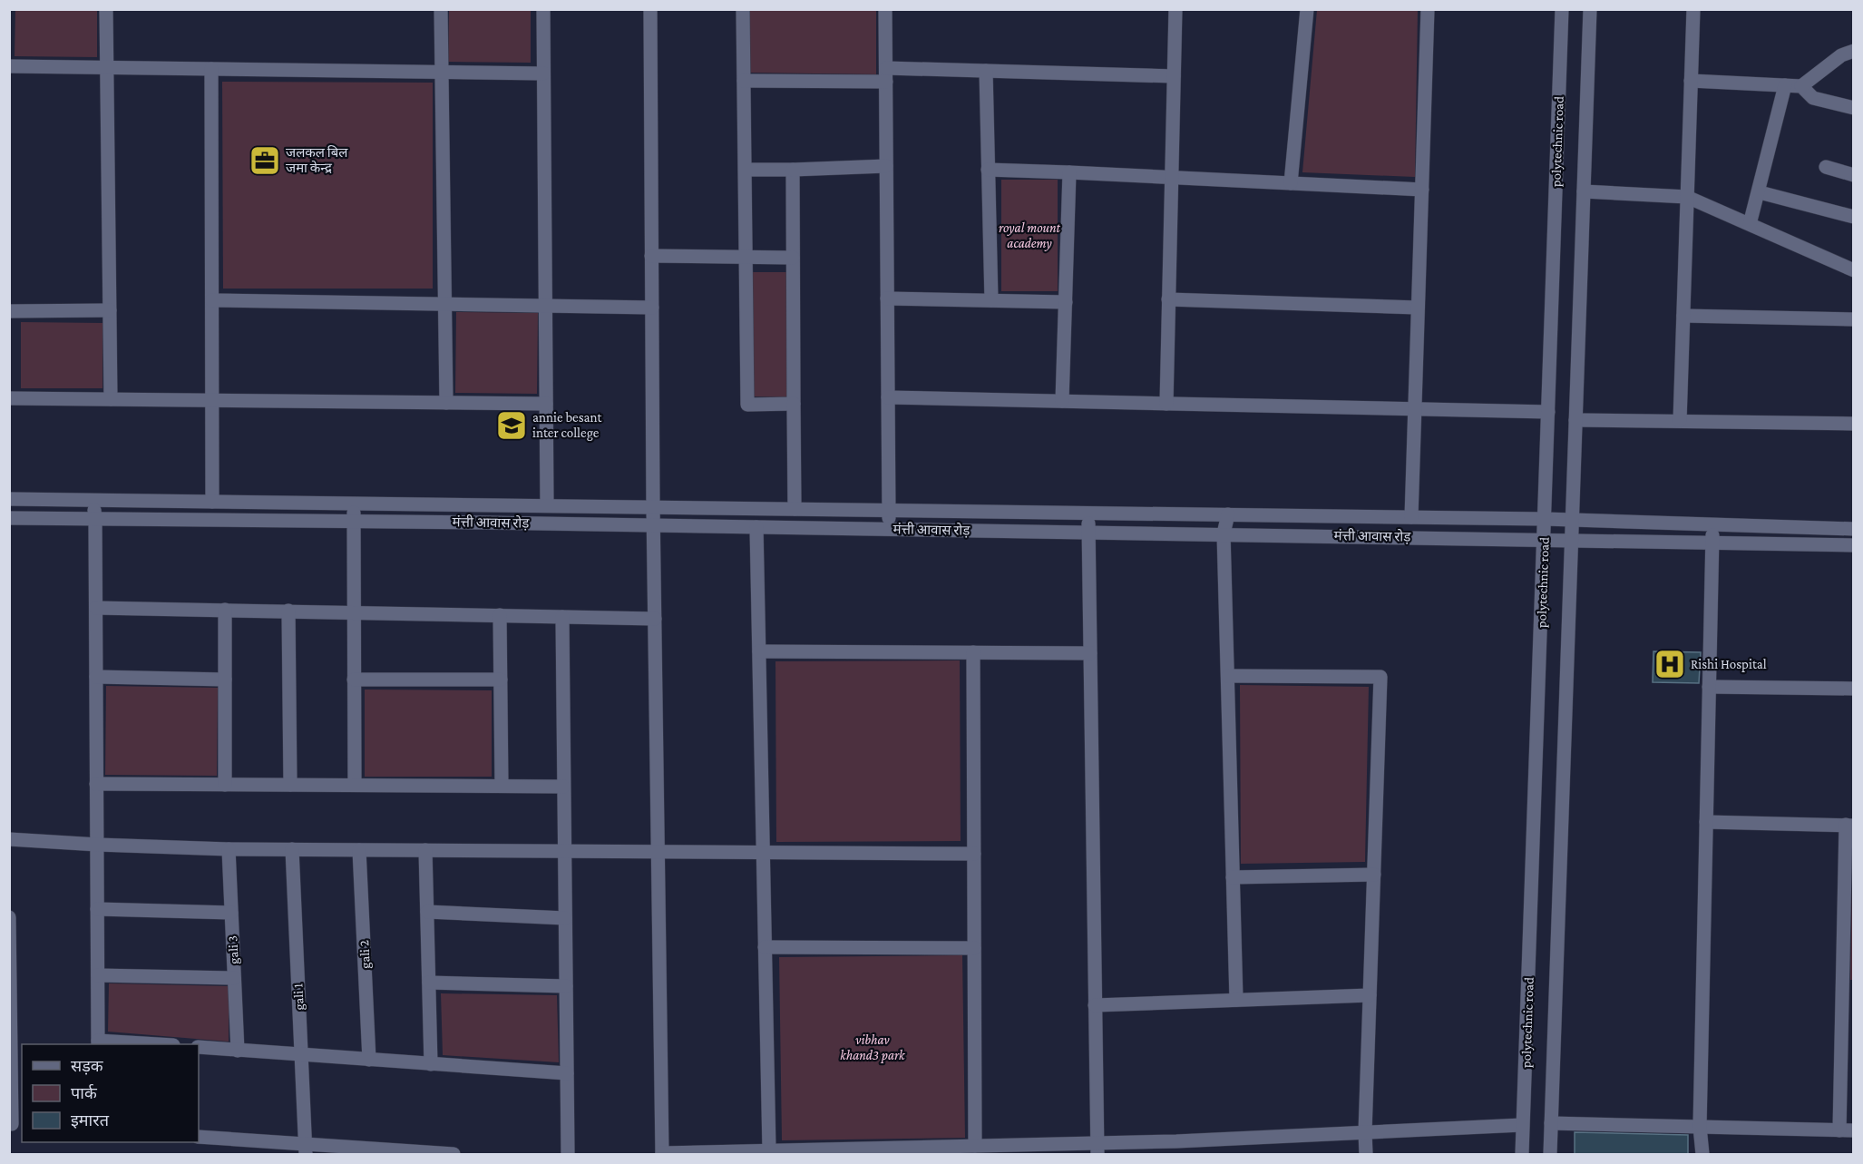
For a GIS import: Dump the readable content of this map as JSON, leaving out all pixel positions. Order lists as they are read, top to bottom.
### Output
{
  "streets": {
    "street": [
      "polytechnic road",
      "मंत्ती आवास रोड़",
      "gali 3",
      "gali 2",
      "gali 1"
    ]
  },
  "crossings": [
    ["polytechnic road", "मंत्ती आवास रोड़"]
  ],
  "parks": ["royal mount academy", "vibhav khand3 park"],
  "places": {
    "office": ["जलकल बिल जमा केन्द्र"],
    "school or university": ["annie besant inter college"],
    "hospital": ["Rishi Hospital"]
  },
  "legend": ["सड़क", "पार्क", "इमारत"]
}
